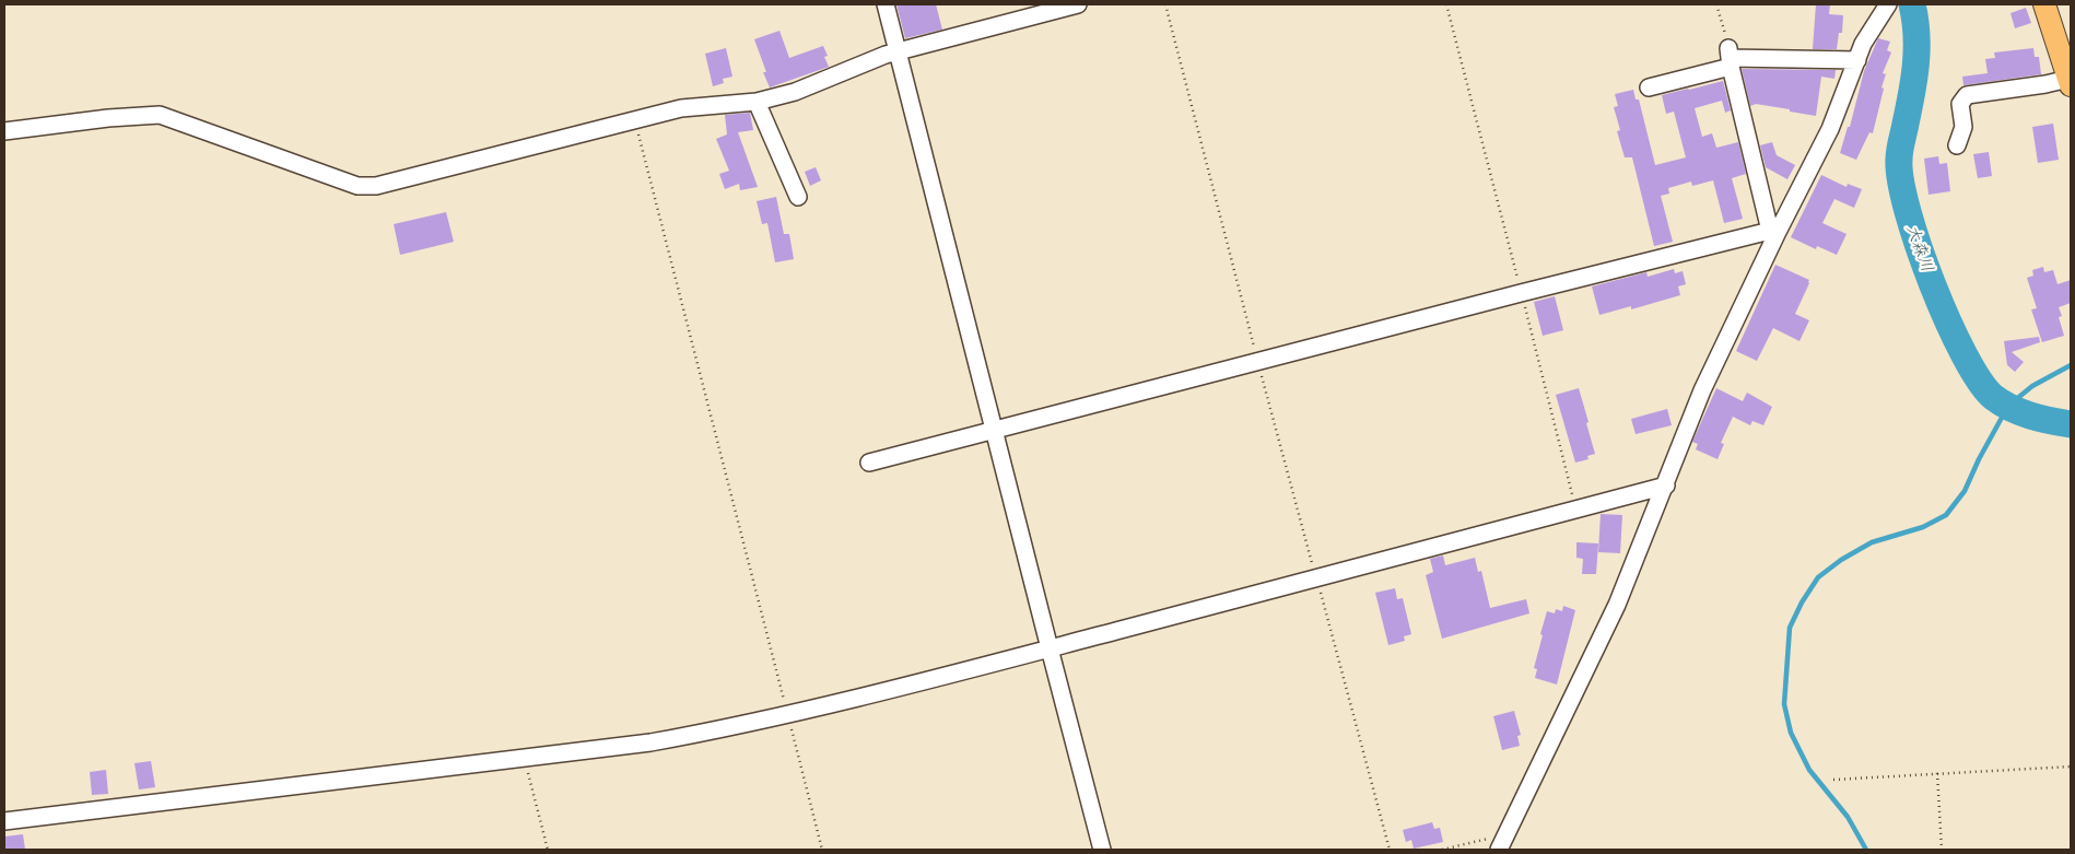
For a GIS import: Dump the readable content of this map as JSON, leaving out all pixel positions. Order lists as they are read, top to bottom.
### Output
{
  "water": ["大森川"]
}
